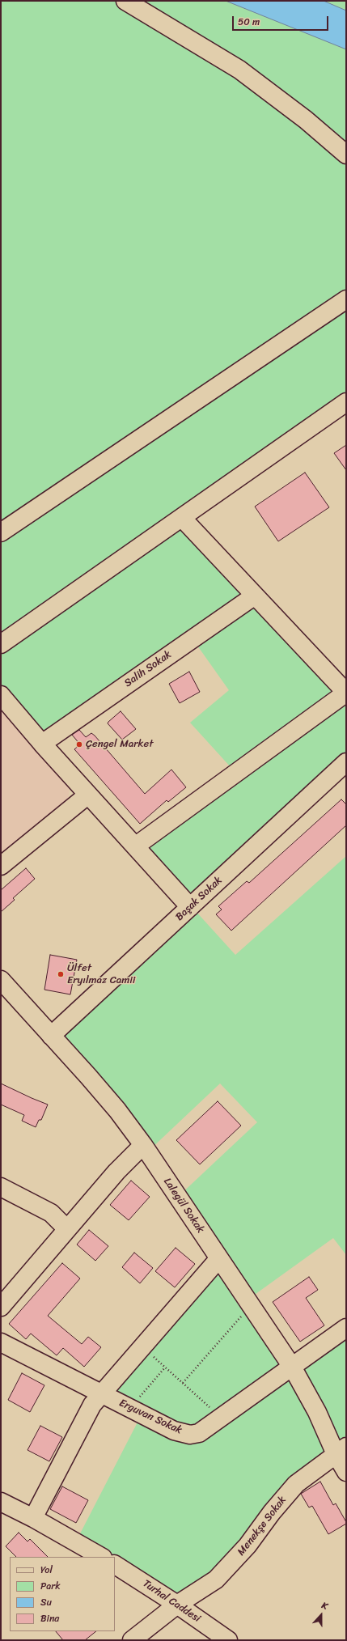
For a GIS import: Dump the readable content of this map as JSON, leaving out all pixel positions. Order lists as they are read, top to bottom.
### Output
{
  "streets": {
    "street": [
      "Salih Sokak",
      "Başak Sokak",
      "Lalegül Sokak",
      "Erguvan Sokak",
      "Menekşe Sokak",
      "Turhal Caddesi"
    ]
  },
  "crossings": [
    ["Başak Sokak", "Lalegül Sokak"],
    ["Lalegül Sokak", "Erguvan Sokak"],
    ["Lalegül Sokak", "Menekşe Sokak"],
    ["Menekşe Sokak", "Turhal Caddesi"]
  ],
  "places": ["Çengel Market", "Ülfet Eryılmaz Camii"],
  "legend": [
    "Yol",
    "Park",
    "Su",
    "Bina"
  ],
  "scale_bar": "50 m",
  "north": "top"
}
